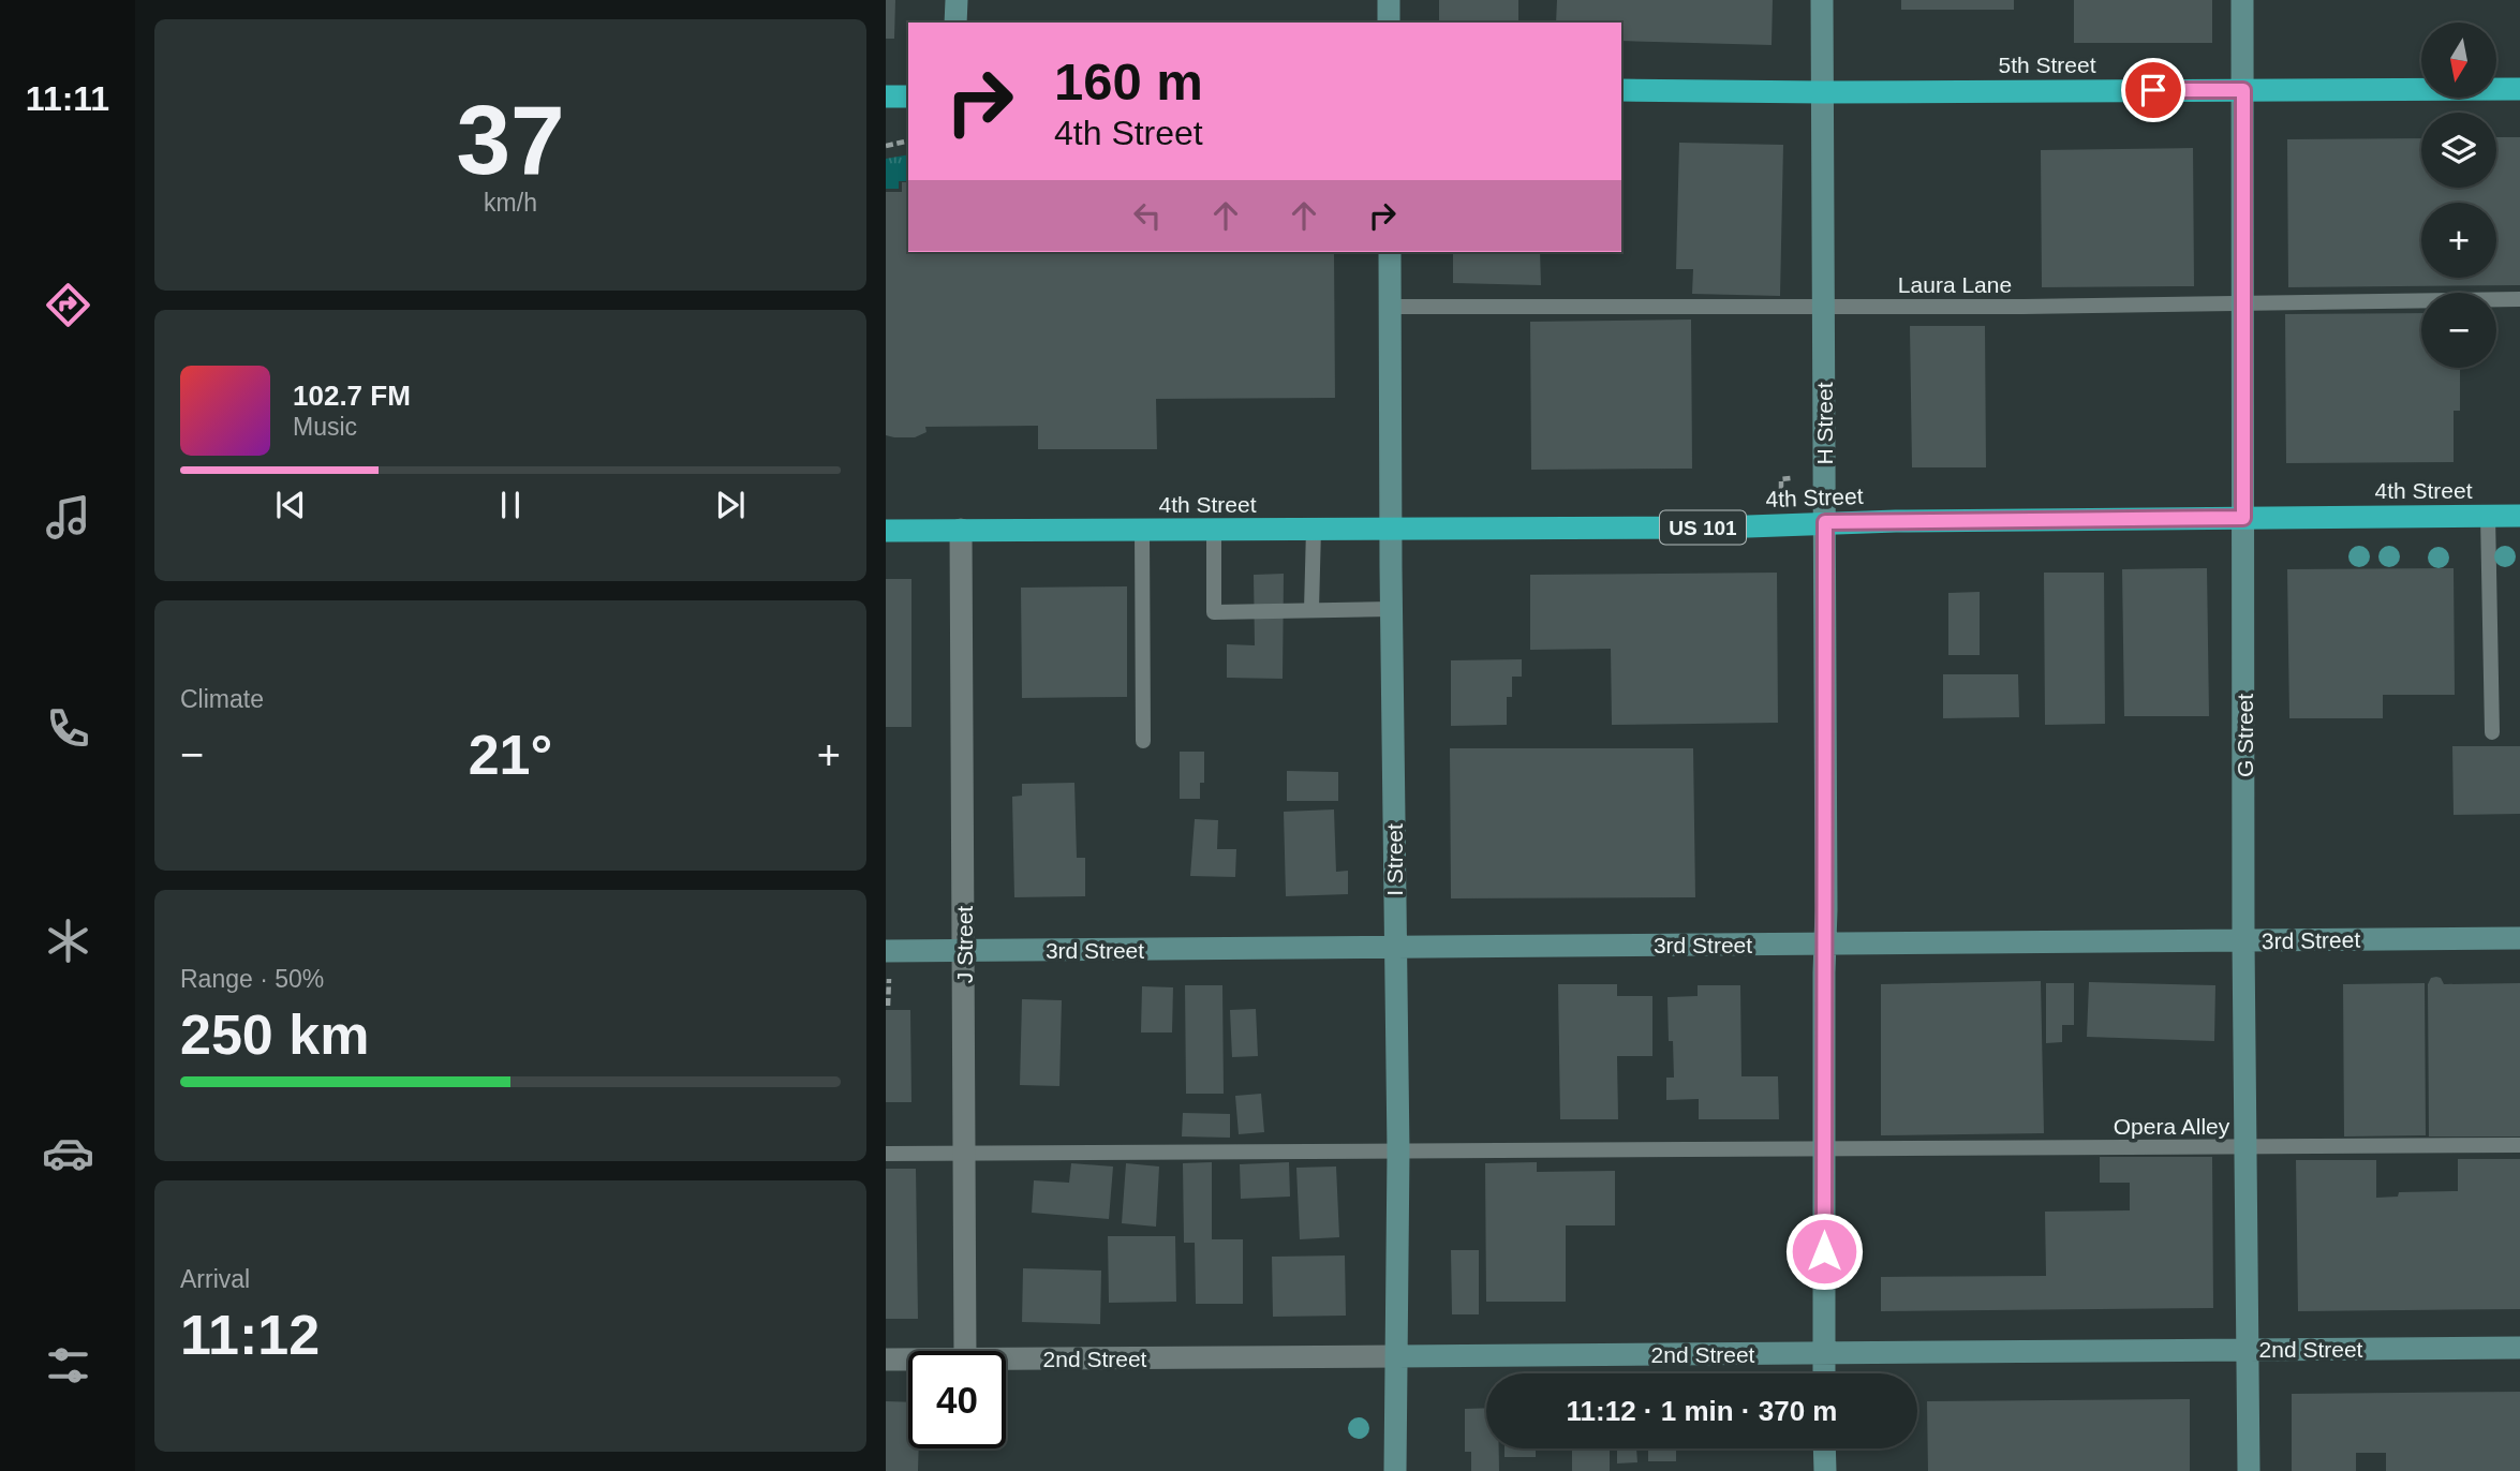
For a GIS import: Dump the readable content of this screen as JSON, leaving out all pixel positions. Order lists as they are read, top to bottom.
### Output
{
  "streets": {
    "highway": ["5th Street", "4th Street", "US 101"],
    "street": [
      "H Street",
      "G Street",
      "I Street",
      "3rd Street",
      "J Street",
      "2nd Street"
    ],
    "lane": ["Laura Lane", "Opera Alley"]
  },
  "crossings": [
    ["5th Street", "H Street"],
    ["5th Street", "G Street"],
    ["Laura Lane", "H Street"],
    ["Laura Lane", "G Street"],
    ["Laura Lane", "I Street"],
    ["H Street", "4th Street"],
    ["H Street", "3rd Street"],
    ["H Street", "Opera Alley"],
    ["H Street", "2nd Street"],
    ["4th Street", "G Street"],
    ["4th Street", "I Street"],
    ["4th Street", "J Street"],
    ["G Street", "3rd Street"],
    ["G Street", "Opera Alley"],
    ["G Street", "2nd Street"],
    ["I Street", "3rd Street"],
    ["I Street", "Opera Alley"],
    ["I Street", "2nd Street"],
    ["3rd Street", "J Street"],
    ["J Street", "Opera Alley"]
  ],
  "north": "bottom",
  "page": {
    "tabs": "11:11",
    "tile": [
      ["37", "km/h"],
      "Climate",
      ["Range · 50%", "250 km"],
      ["Arrival", "11:12"]
    ],
    "map_buttons": ["+", "−"],
    "turn": ["160 m", "4th Street"],
    "song": ["102.7 FM", "Music"],
    "heat": ["−", "21°", "+"],
    "limit": "40",
    "trip": "11:12 · 1 min · 370 m"
  }
}
